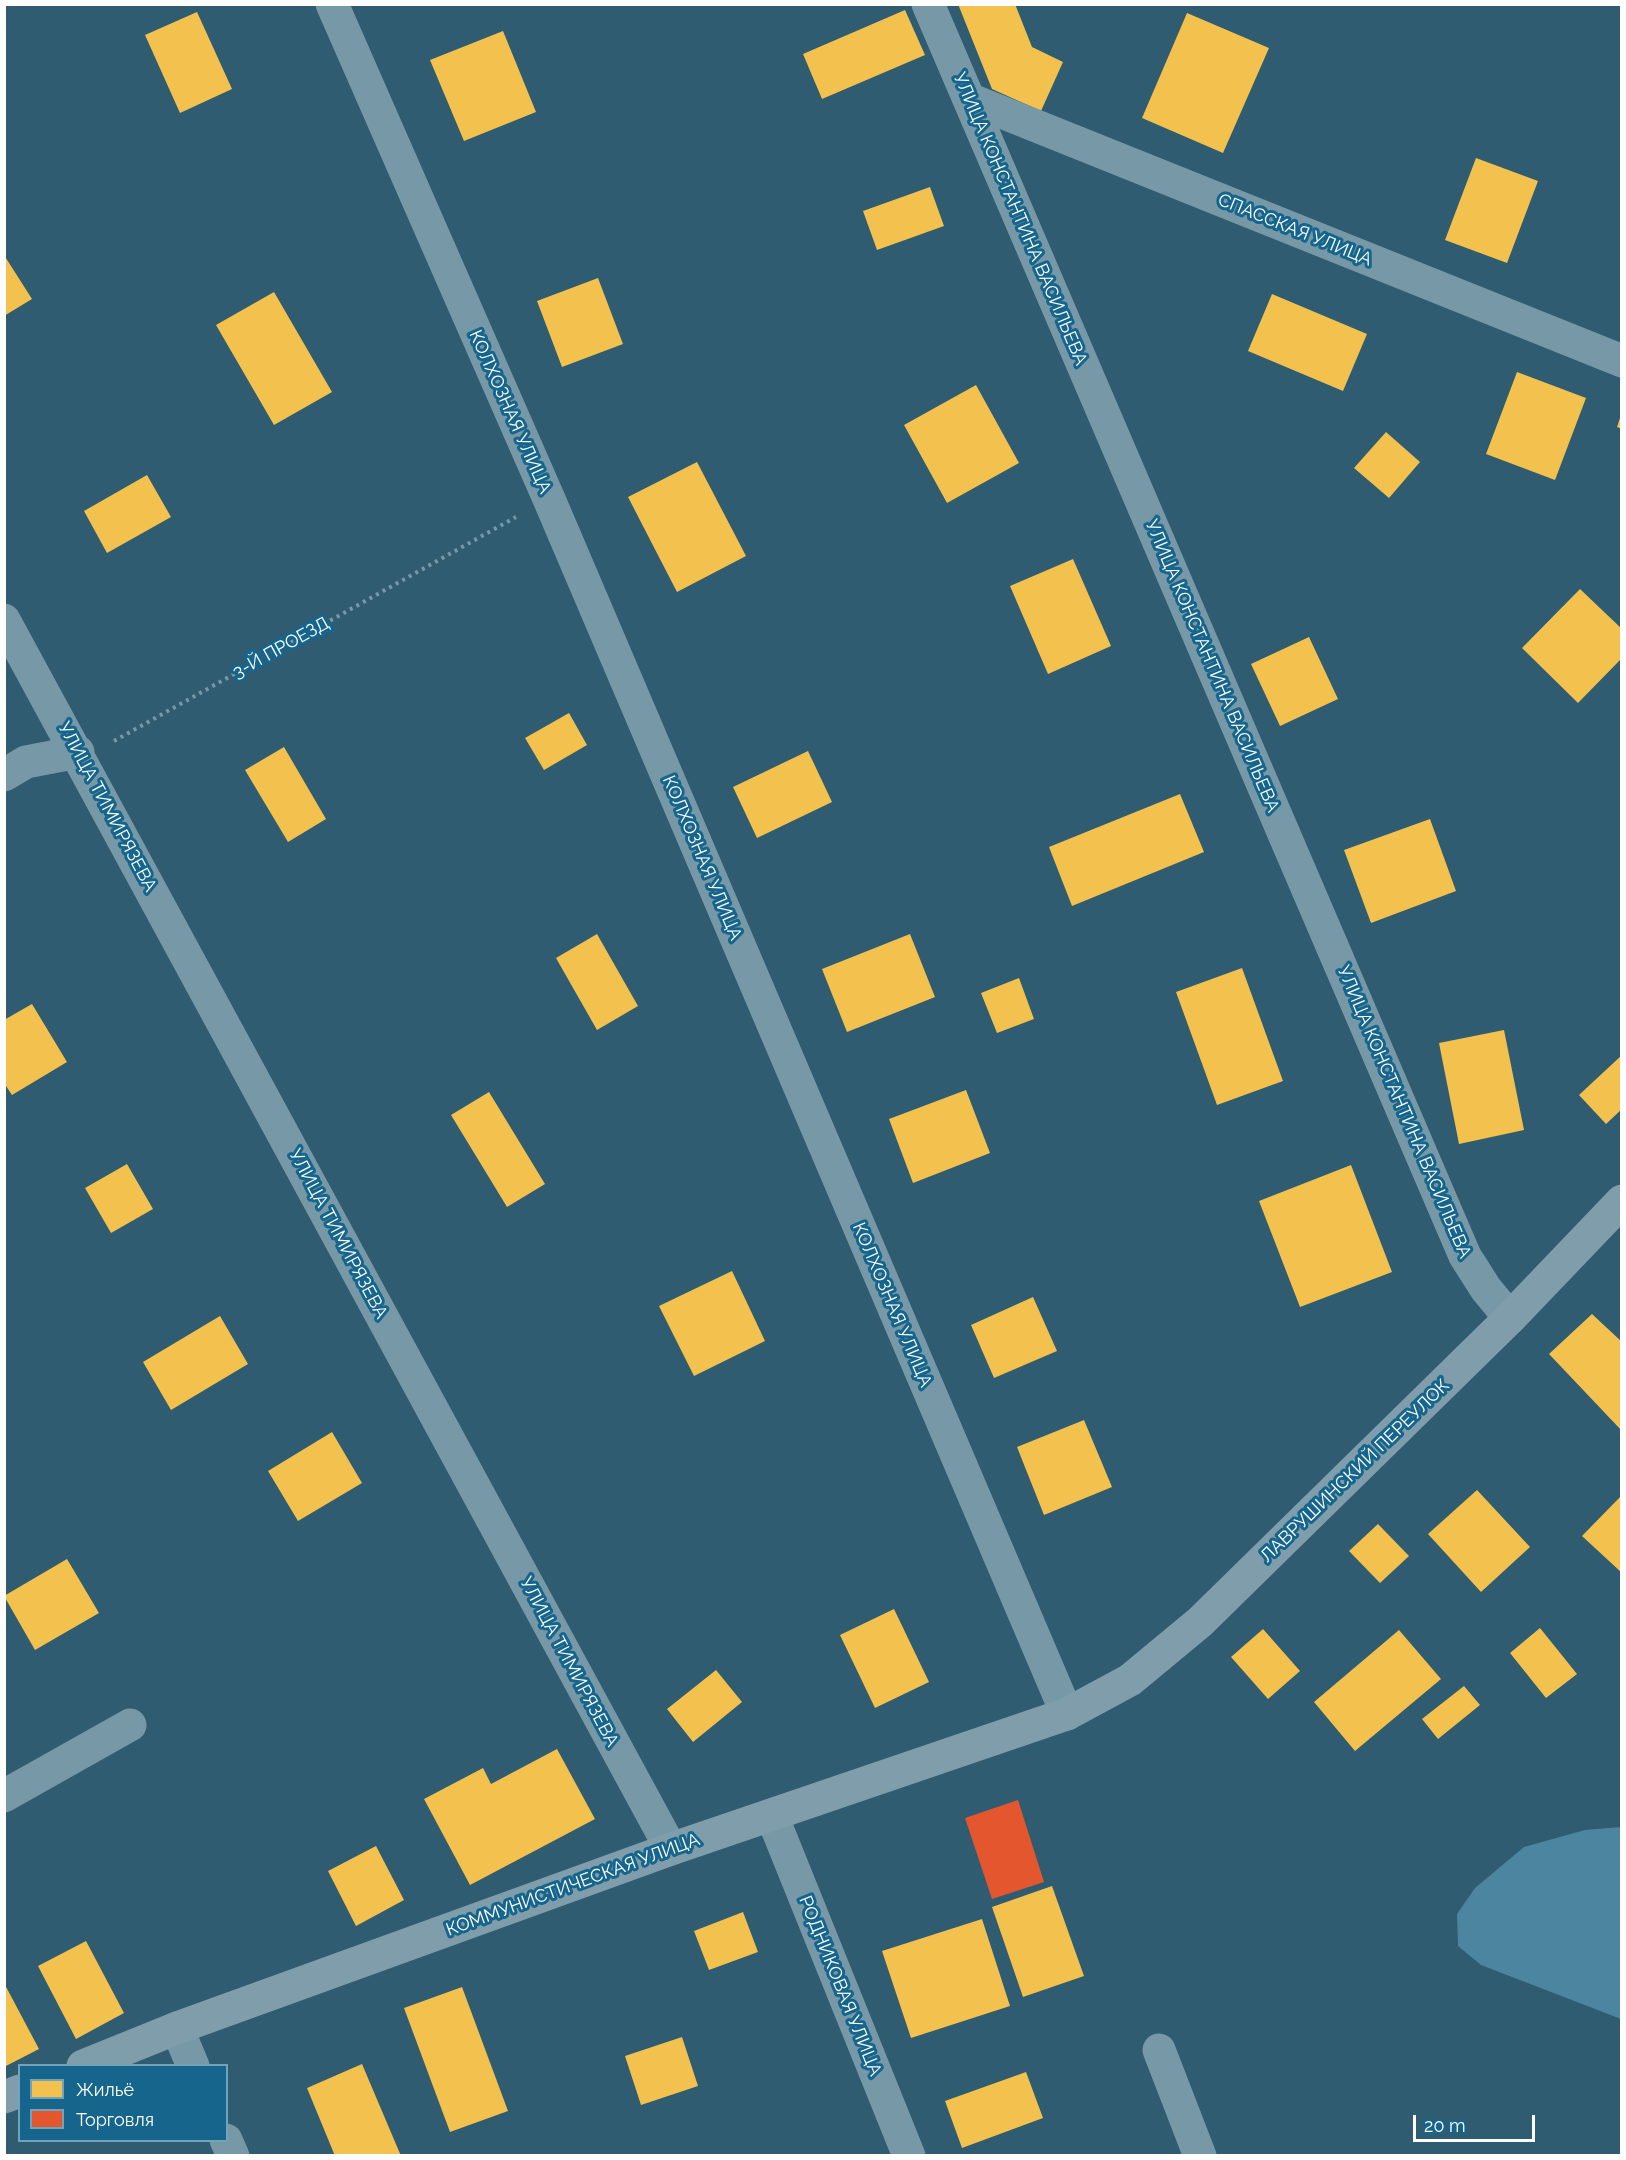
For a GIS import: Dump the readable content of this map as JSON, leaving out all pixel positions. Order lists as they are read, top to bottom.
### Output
{
  "streets": {
    "street": [
      "УЛИЦА КОНСТАНТИНА ВАСИЛЬЕВА",
      "СПАССКАЯ УЛИЦА",
      "КОЛХОЗНАЯ УЛИЦА",
      "УЛИЦА ТИМИРЯЗЕВА",
      "ЛАВРУШИНСКИЙ ПЕРЕУЛОК",
      "КОММУНИСТИЧЕСКАЯ УЛИЦА",
      "РОДНИКОВАЯ УЛИЦА"
    ],
    "path": ["3-Й ПРОЕЗД"]
  },
  "crossings": [
    ["УЛИЦА КОНСТАНТИНА ВАСИЛЬЕВА", "СПАССКАЯ УЛИЦА"],
    ["УЛИЦА КОНСТАНТИНА ВАСИЛЬЕВА", "ЛАВРУШИНСКИЙ ПЕРЕУЛОК"],
    ["КОЛХОЗНАЯ УЛИЦА", "3-Й ПРОЕЗД"],
    ["КОЛХОЗНАЯ УЛИЦА", "ЛАВРУШИНСКИЙ ПЕРЕУЛОК"],
    ["КОЛХОЗНАЯ УЛИЦА", "КОММУНИСТИЧЕСКАЯ УЛИЦА"],
    ["3-Й ПРОЕЗД", "УЛИЦА ТИМИРЯЗЕВА"],
    ["УЛИЦА ТИМИРЯЗЕВА", "КОММУНИСТИЧЕСКАЯ УЛИЦА"],
    ["ЛАВРУШИНСКИЙ ПЕРЕУЛОК", "КОММУНИСТИЧЕСКАЯ УЛИЦА"],
    ["КОММУНИСТИЧЕСКАЯ УЛИЦА", "РОДНИКОВАЯ УЛИЦА"]
  ],
  "legend": ["Жильё", "Торговля"],
  "scale_bar": "20 m"
}
